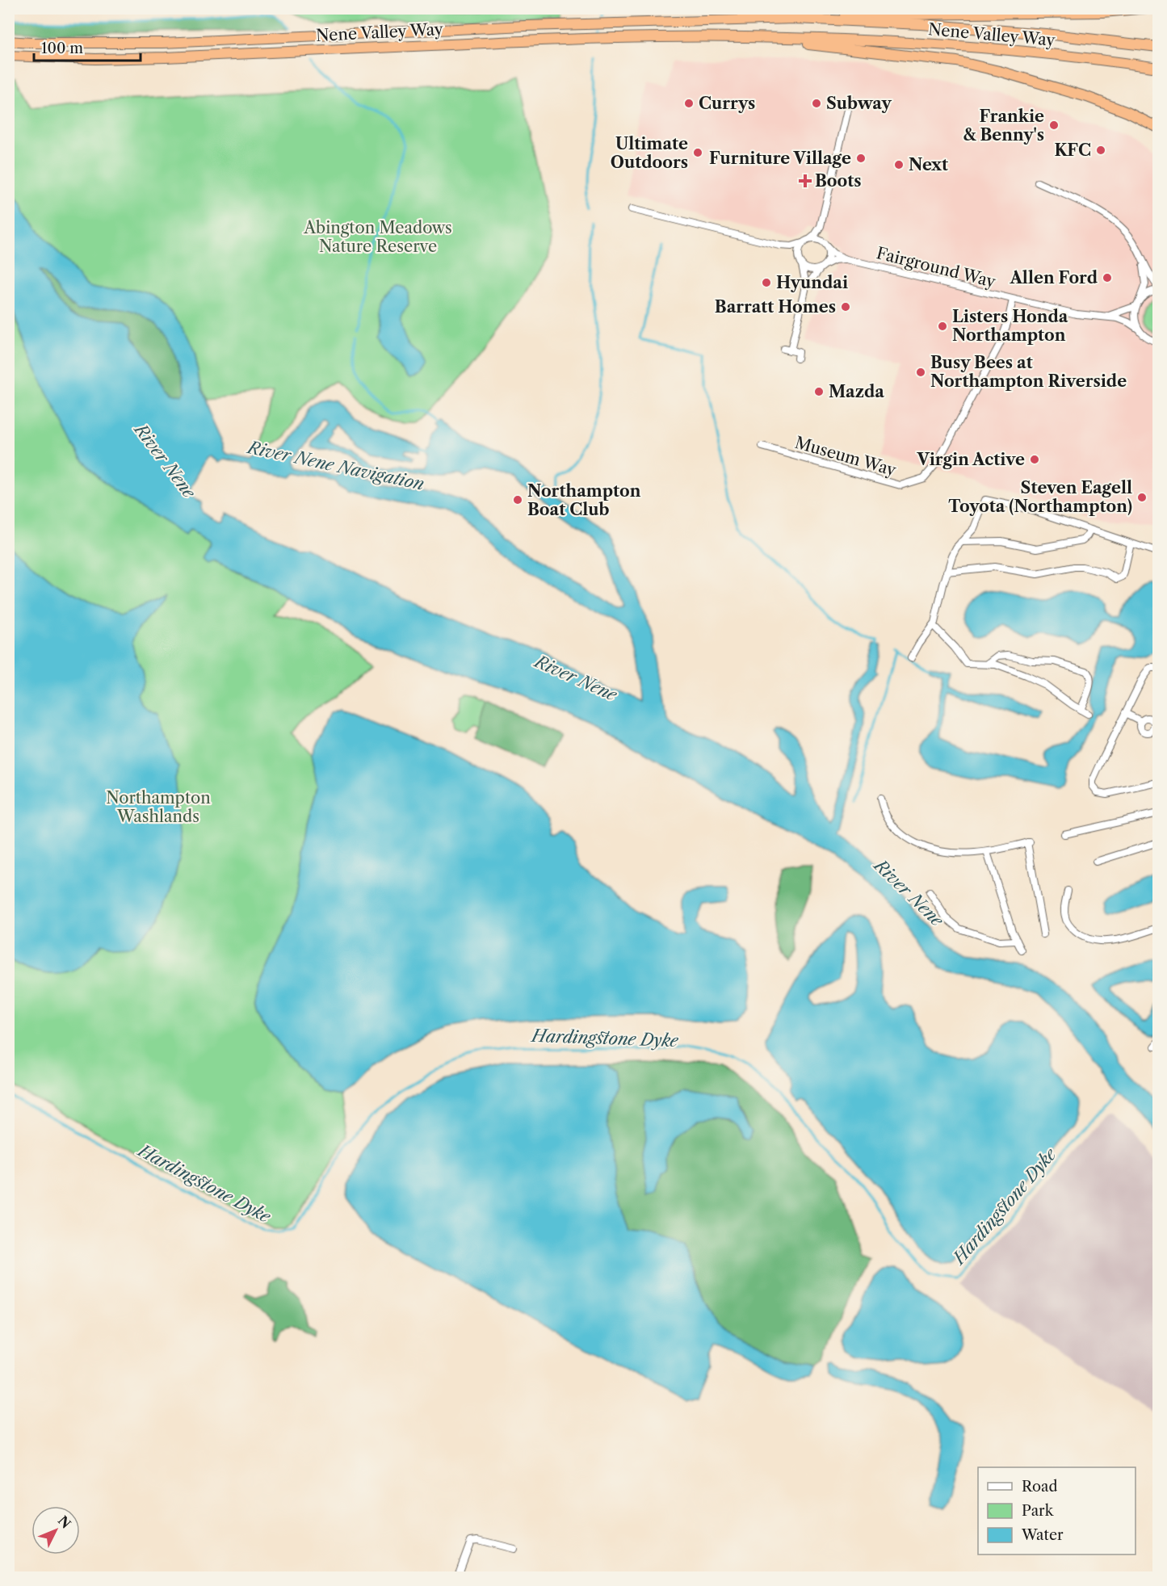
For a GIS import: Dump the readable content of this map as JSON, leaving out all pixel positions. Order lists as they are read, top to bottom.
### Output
{
  "streets": {
    "highway": ["Nene Valley Way"],
    "street": ["Fairground Way", "Museum Way"]
  },
  "crossings": [
    ["Fairground Way", "Museum Way"]
  ],
  "water": ["River Nene", "River Nene Navigation", "Hardingstone Dyke"],
  "parks": ["Abington Meadows Nature Reserve", "Northampton Washlands"],
  "places": {
    "other": [
      "Currys",
      "Subway",
      "Frankie & Benny's",
      "KFC",
      "Ultimate Outdoors",
      "Furniture Village",
      "Next",
      "Allen Ford",
      "Hyundai",
      "Barratt Homes",
      "Listers Honda Northampton",
      "Busy Bees at Northampton Riverside",
      "Mazda",
      "Virgin Active",
      "Steven Eagell Toyota (Northampton)",
      "Northampton Boat Club"
    ],
    "health": ["Boots"]
  },
  "legend": ["Road", "Park", "Water"],
  "scale_bar": "100 m",
  "north": "top right"
}
